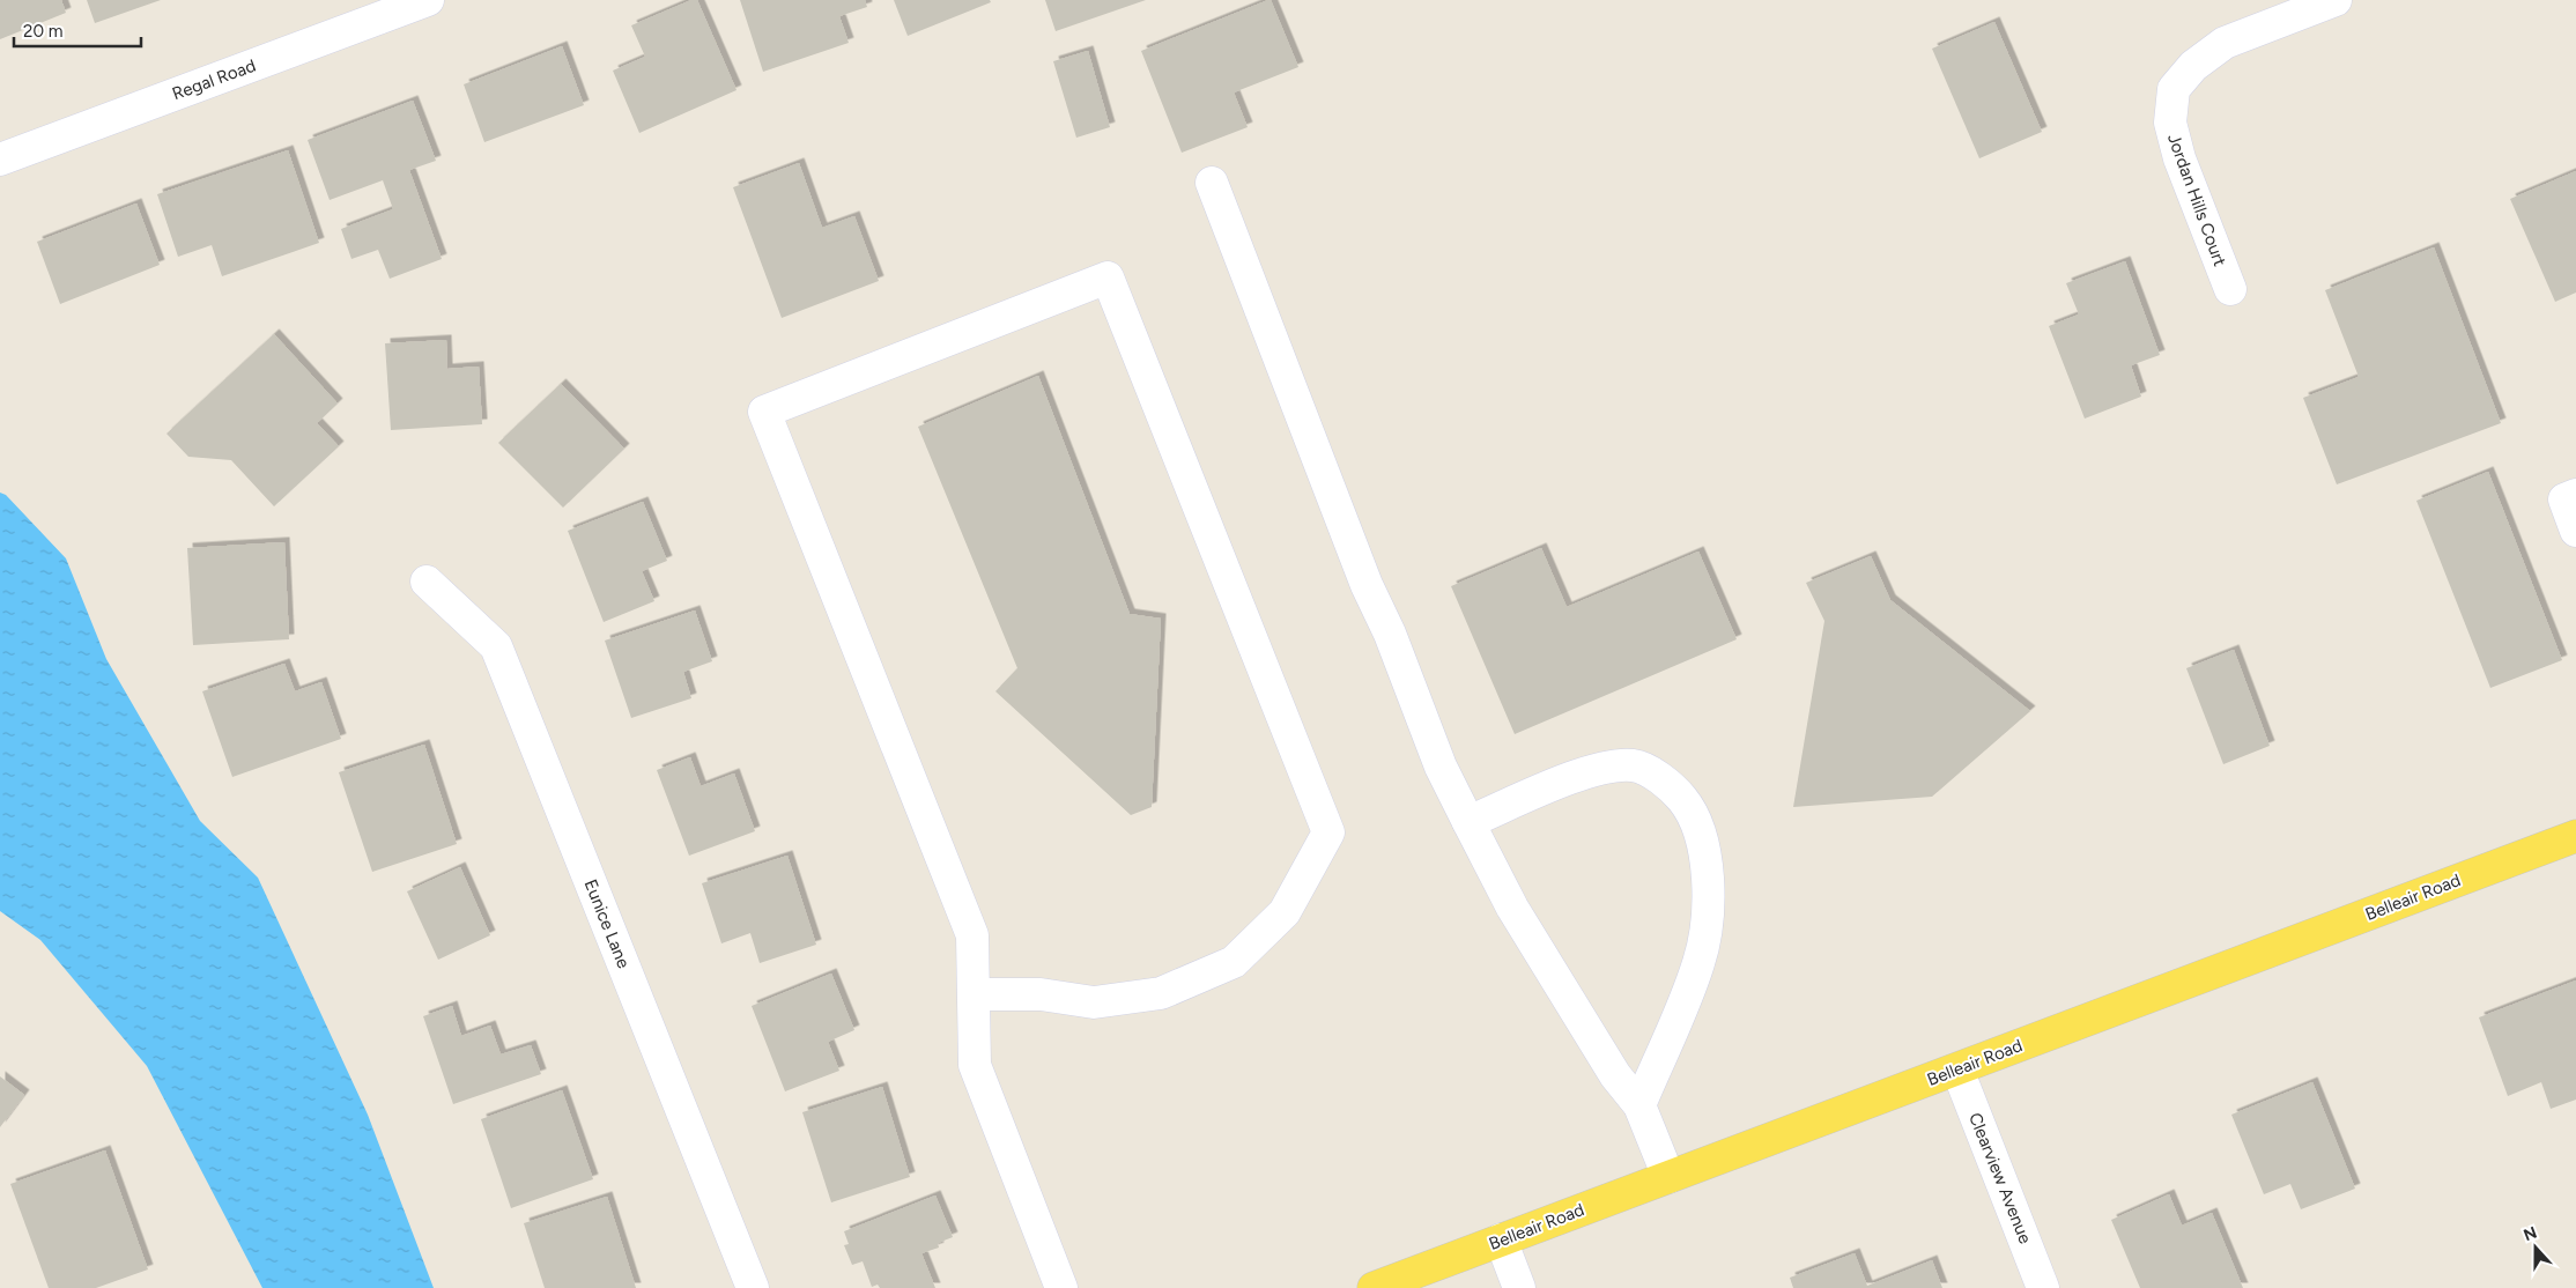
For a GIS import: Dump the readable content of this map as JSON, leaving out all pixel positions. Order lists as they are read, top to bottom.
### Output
{
  "streets": {
    "main road": ["Belleair Road"],
    "street": [
      "Regal Road",
      "Jordan Hills Court",
      "Eunice Lane",
      "Clearview Avenue"
    ]
  },
  "crossings": [
    ["Belleair Road", "Clearview Avenue"]
  ],
  "scale_bar": "20 m",
  "north": "top"
}
